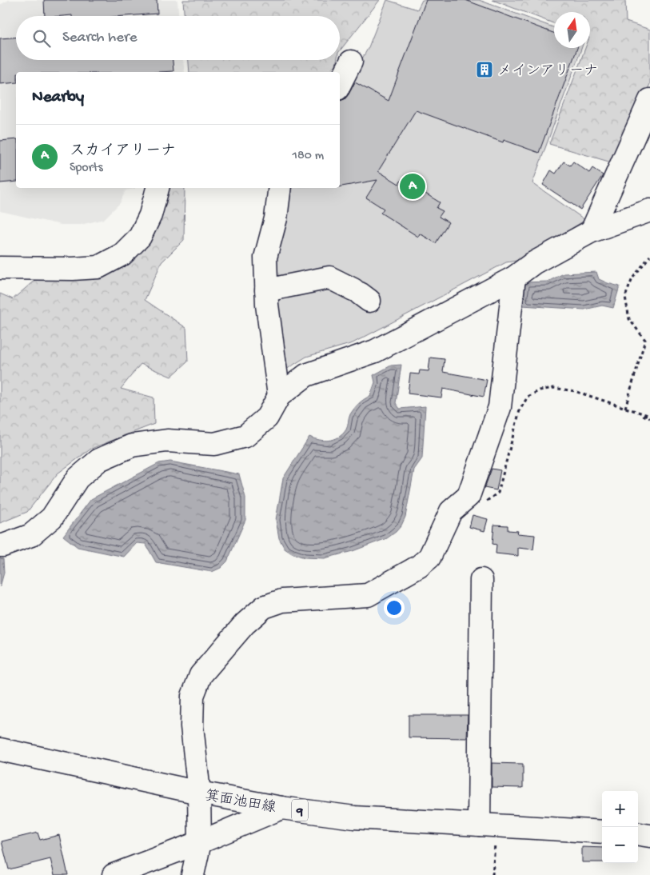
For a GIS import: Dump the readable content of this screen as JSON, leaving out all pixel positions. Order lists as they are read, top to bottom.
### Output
{
  "streets": {
    "street": ["箕面池田線", "9"]
  },
  "places": {
    "building": ["メインアリーナ"]
  },
  "north": "top",
  "page": {
    "search": "Search here",
    "heading": "Nearby",
    "list": [
      {
        "mark": "A",
        "name": "スカイアリーナ",
        "note": "Sports",
        "value": "180 m"
      }
    ],
    "pins": "A",
    "map_buttons": ["+", "−"]
  }
}
